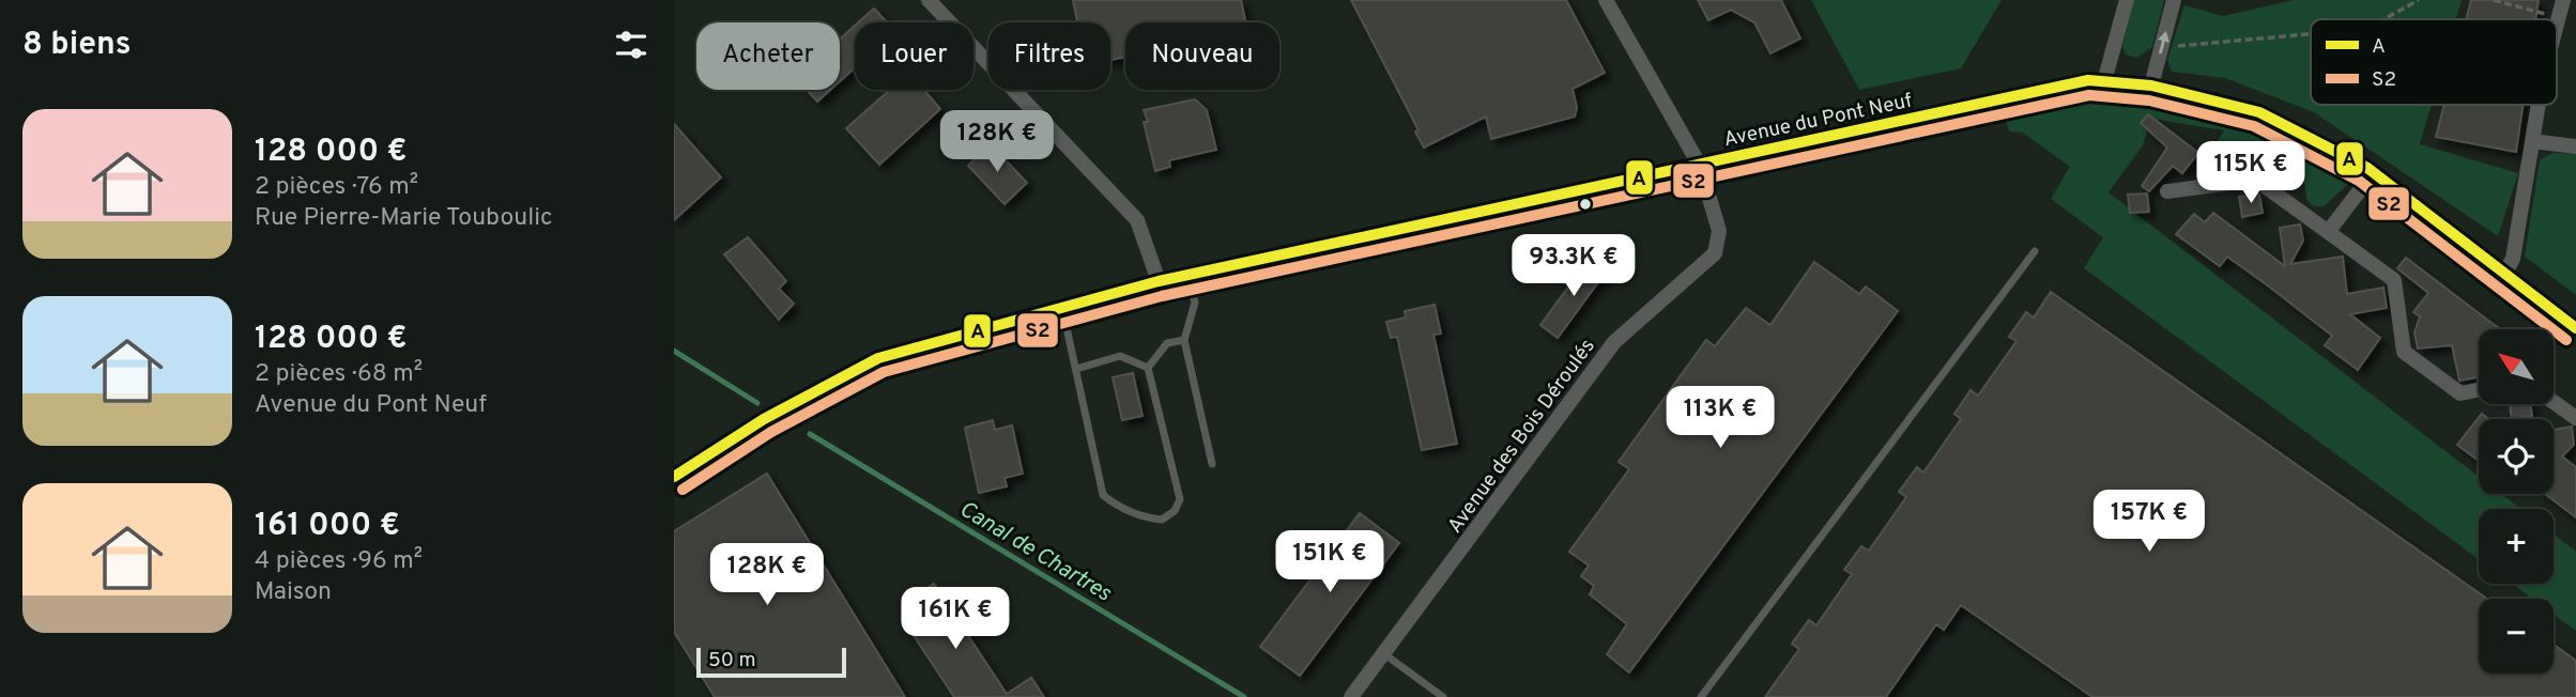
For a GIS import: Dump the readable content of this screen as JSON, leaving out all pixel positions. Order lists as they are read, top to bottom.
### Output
{
  "streets": {
    "street": ["Avenue du Pont Neuf", "Avenue des Bois Déroulés"]
  },
  "crossings": [
    ["Avenue du Pont Neuf", "Avenue des Bois Déroulés"]
  ],
  "water": ["Canal de Chartres"],
  "lines": ["transit line A", "transit line S2"],
  "legend": ["A", "S2"],
  "scale_bar": "50 m",
  "north": "top left",
  "page": {
    "heading": "8 biens",
    "chip": [
      "Acheter",
      "Louer",
      "Filtres",
      "Nouveau"
    ],
    "list": [
      {
        "name": "128 000 €",
        "note": "2 pièces · 76 m² · Rue Pierre-Marie Touboulic"
      },
      {
        "name": "128 000 €",
        "note": "2 pièces · 68 m² · Avenue du Pont Neuf"
      },
      {
        "name": "161 000 €",
        "note": "4 pièces · 96 m² · Maison"
      }
    ],
    "price": [
      "128K €",
      "115K €",
      "93.3K €",
      "113K €",
      "157K €",
      "151K €",
      "128K €",
      "161K €"
    ],
    "map_buttons": ["+", "−"],
    "scale": "50 m"
  }
}
